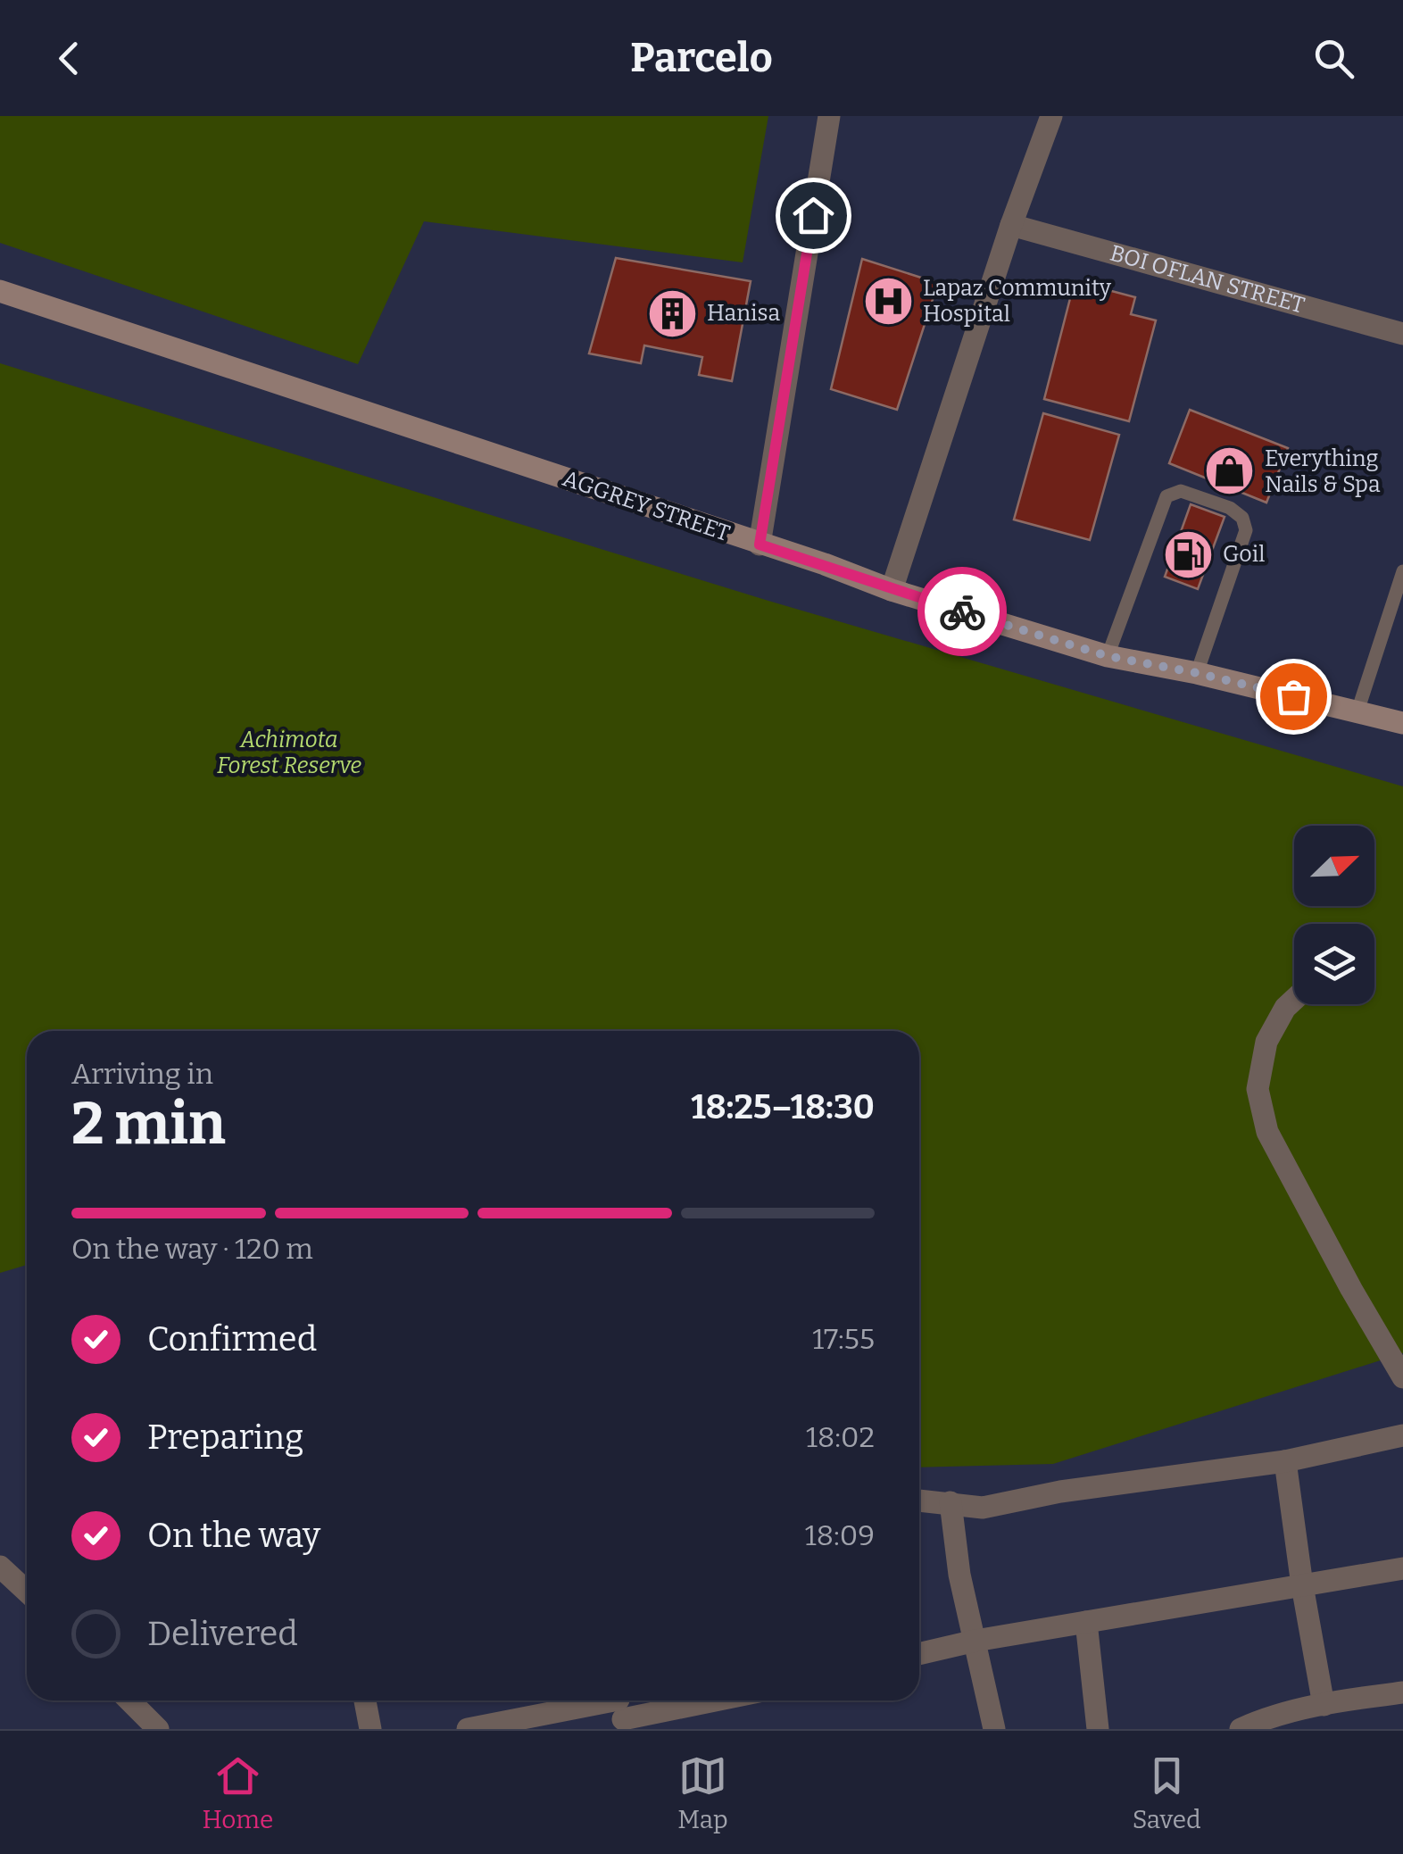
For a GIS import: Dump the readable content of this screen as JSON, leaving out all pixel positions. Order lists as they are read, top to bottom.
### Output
{
  "streets": {
    "main road": ["AGGREY STREET"],
    "street": ["BOI OFLAN STREET"]
  },
  "parks": ["Achimota Forest Reserve"],
  "places": {
    "hospital": ["Lapaz Community Hospital"],
    "building": ["Hanisa"],
    "shop": ["Everything Nails & Spa"],
    "fuel station": ["Goil"]
  },
  "north": "top right",
  "page": {
    "header": "Parcelo",
    "heading": ["2 min", "Arriving in", "18:25–18:30"],
    "bar": "On the way · 120 m",
    "list": [
      ["Confirmed", "17:55"],
      ["Preparing", "18:02"],
      ["On the way", "18:09"],
      "Delivered"
    ],
    "tabs": ["Home", "Map", "Saved"]
  }
}
